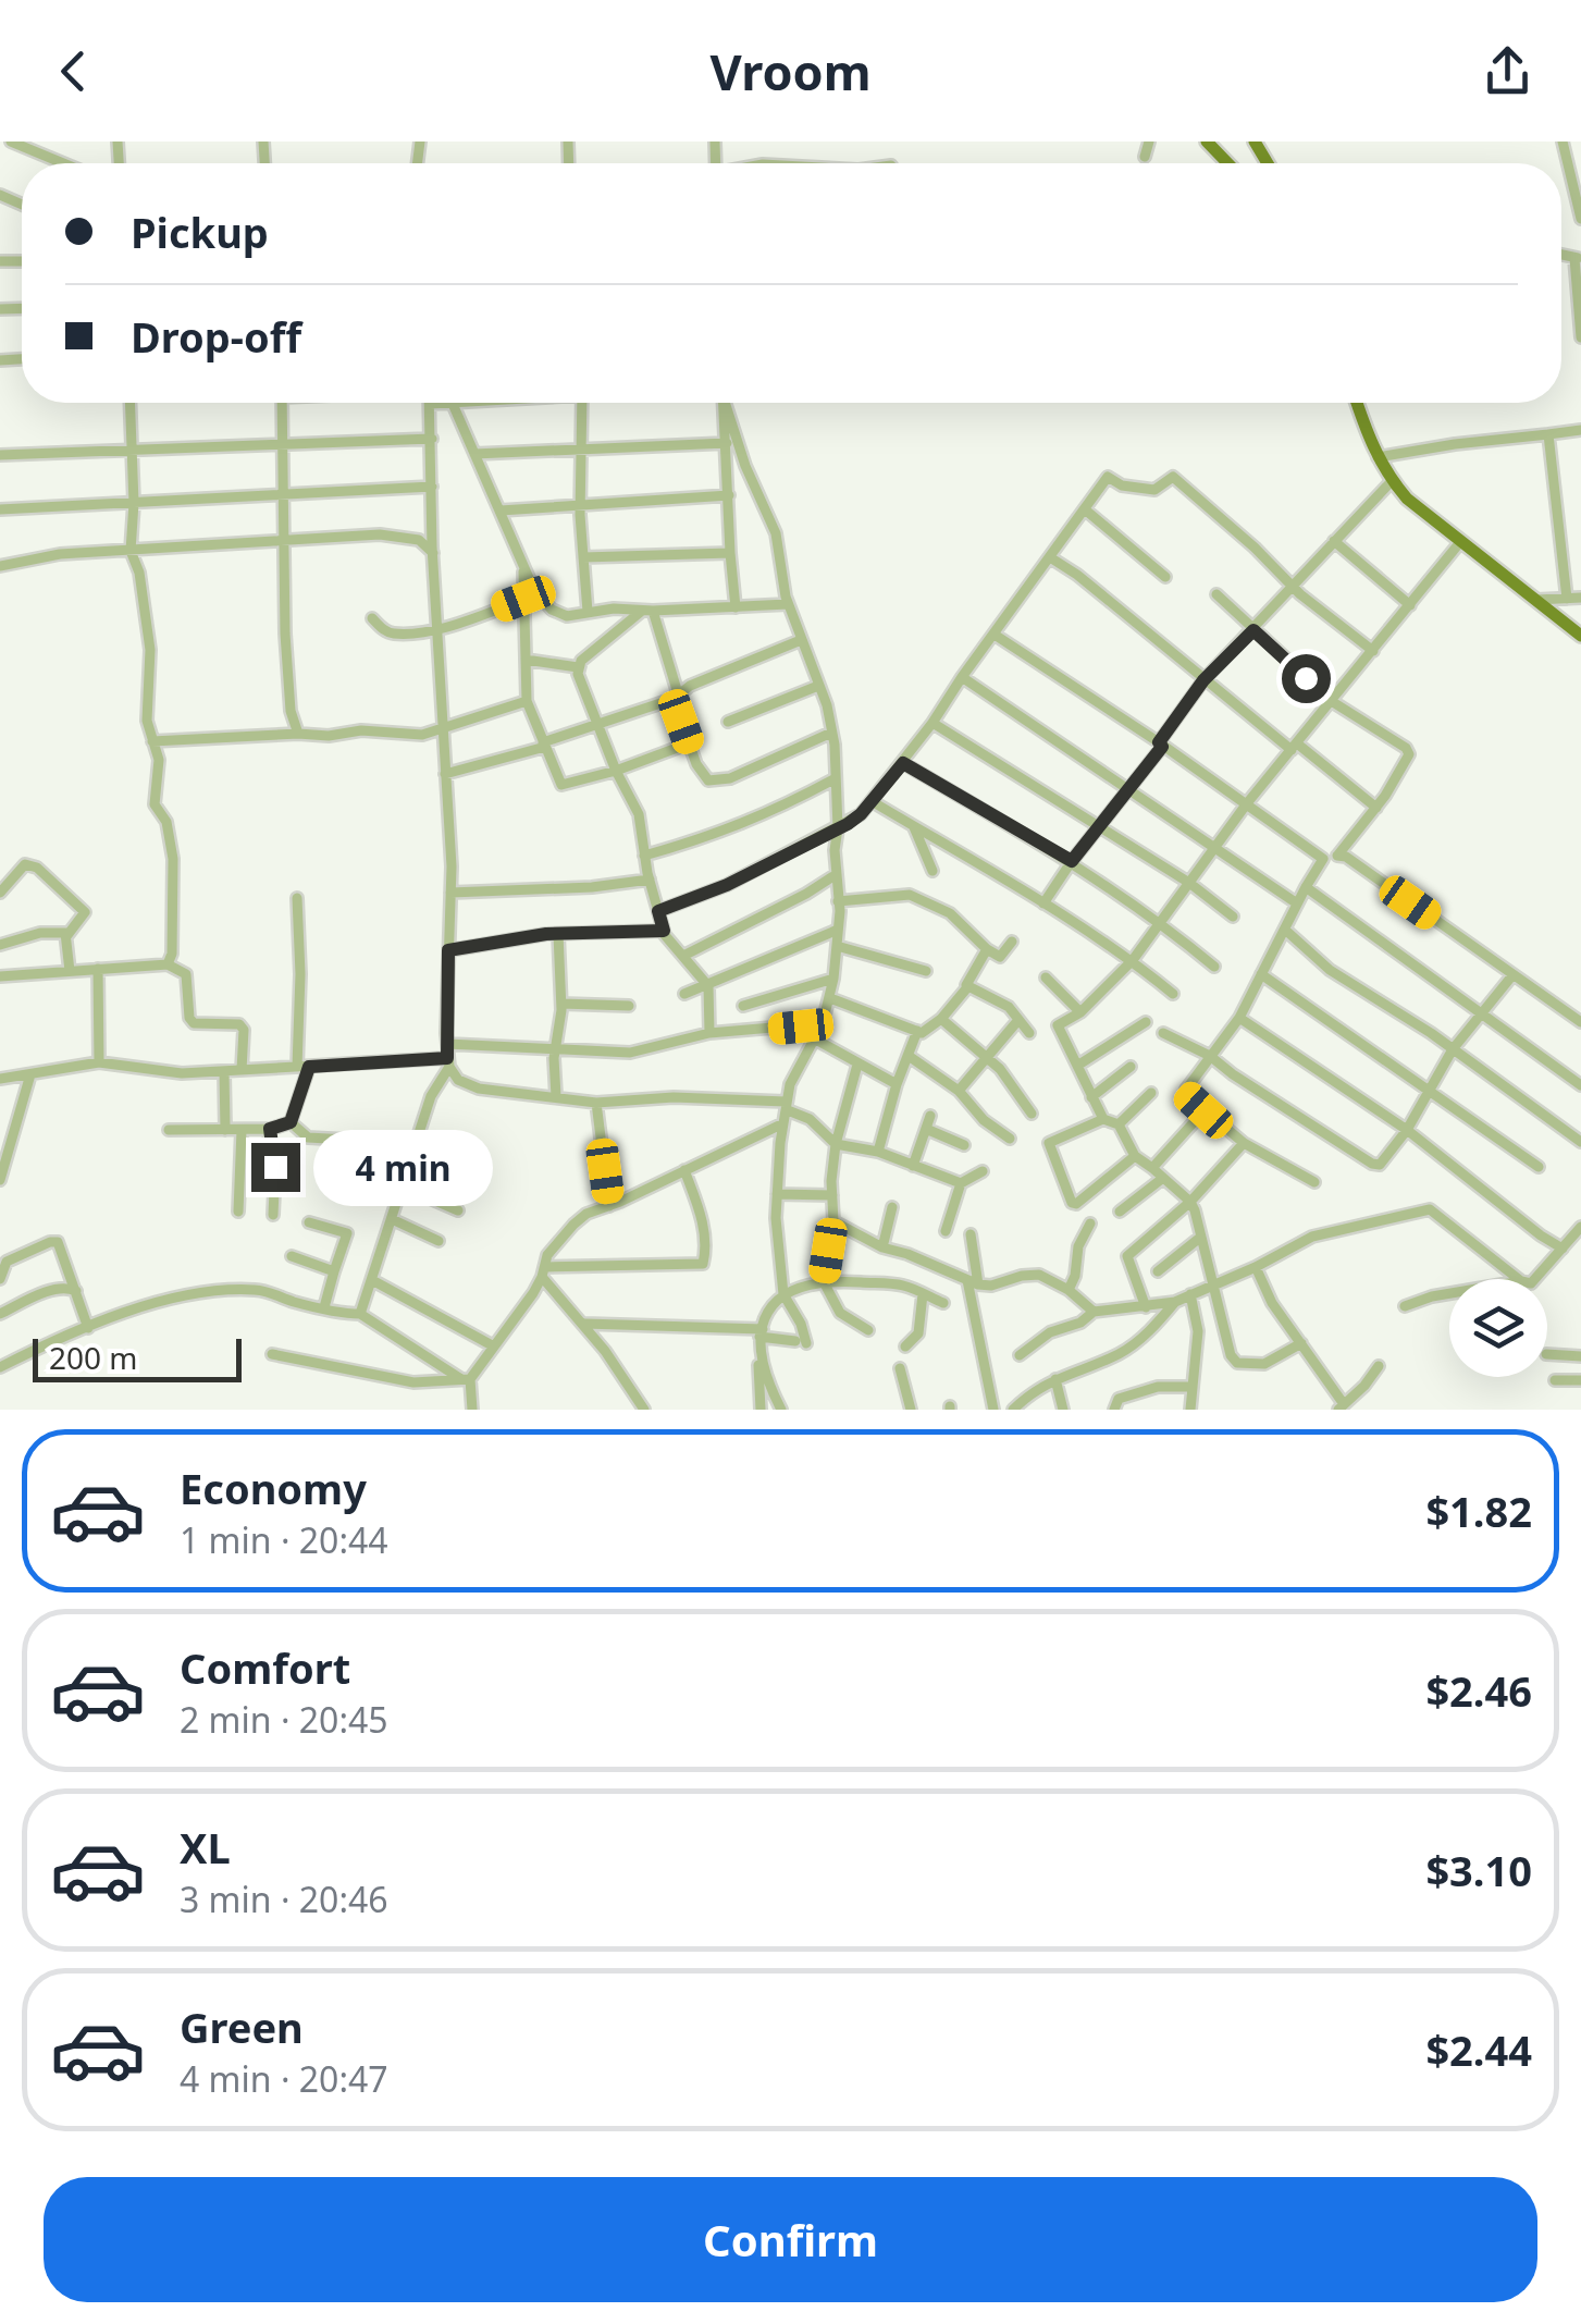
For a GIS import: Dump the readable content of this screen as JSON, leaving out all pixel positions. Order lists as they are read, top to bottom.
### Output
{
  "scale_bar": "200 m",
  "page": {
    "header": "Vroom",
    "banner": ["Pickup", "Drop-off"],
    "bubble": "4 min",
    "scale": "200 m",
    "list": [
      {
        "name": "Economy",
        "note": "1 min · 20:44",
        "value": "$1.82"
      },
      {
        "name": "Comfort",
        "note": "2 min · 20:45",
        "value": "$2.46"
      },
      {
        "name": "XL",
        "note": "3 min · 20:46",
        "value": "$3.10"
      },
      {
        "name": "Green",
        "note": "4 min · 20:47",
        "value": "$2.44"
      }
    ],
    "buttons": "Confirm"
  }
}
